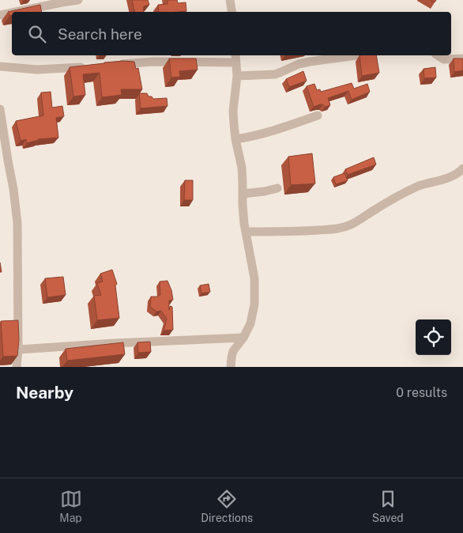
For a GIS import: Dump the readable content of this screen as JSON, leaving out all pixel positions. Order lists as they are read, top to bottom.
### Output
{
  "page": {
    "search": "Search here",
    "heading": ["Nearby", "0 results"],
    "nav": ["Map", "Directions", "Saved"]
  }
}
